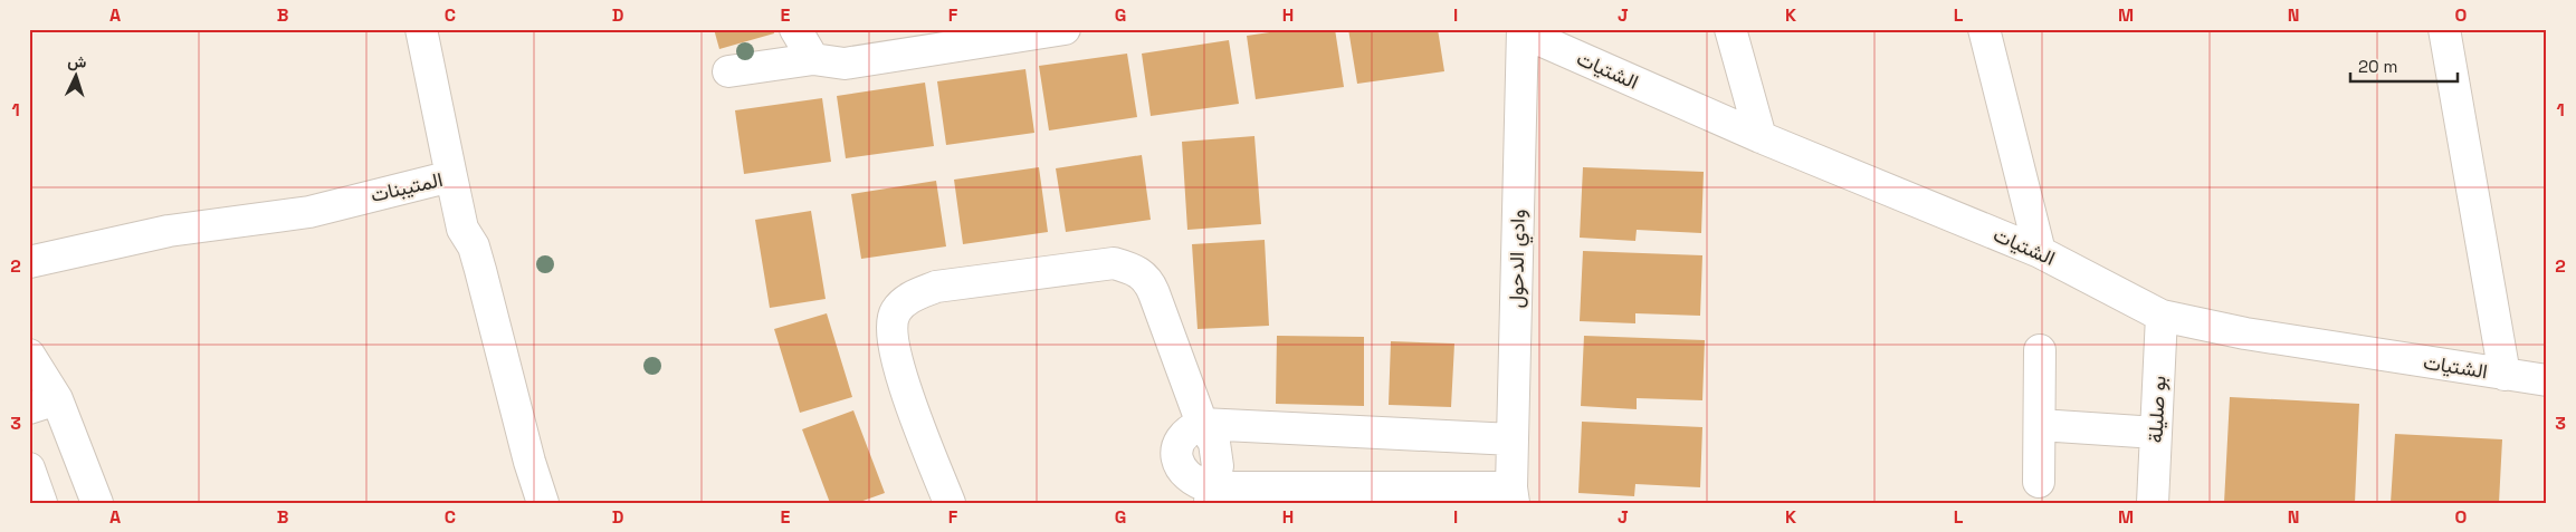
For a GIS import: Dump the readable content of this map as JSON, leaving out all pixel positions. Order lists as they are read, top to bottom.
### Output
{
  "streets": {
    "street": [
      "الشتيات",
      "المتيبنات",
      "وادي الدحول",
      "بو صليلة"
    ]
  },
  "crossings": [
    ["الشتيات", "وادي الدحول"],
    ["الشتيات", "بو صليلة"]
  ],
  "scale_bar": "20 m",
  "north": "top",
  "grid": {
    "columns": [
      "A",
      "B",
      "C",
      "D",
      "E",
      "F",
      "G",
      "H",
      "I",
      "J",
      "K",
      "L",
      "M",
      "N",
      "O"
    ],
    "rows": ["1", "2", "3"]
  }
}
